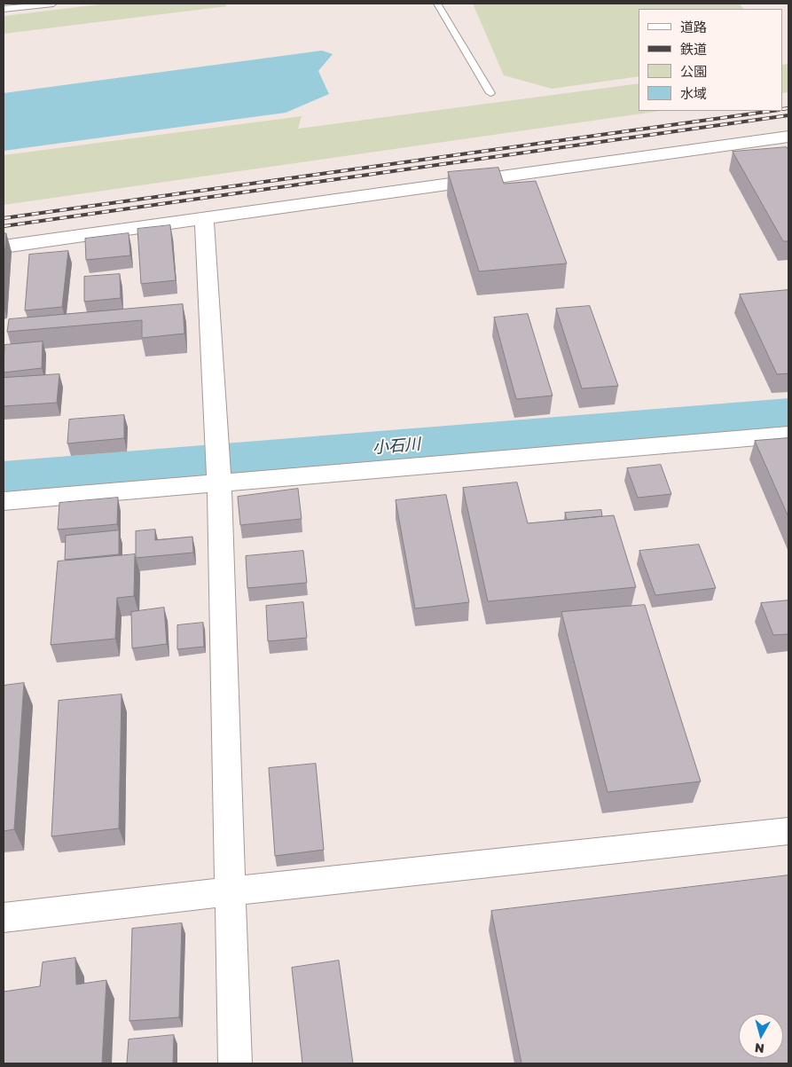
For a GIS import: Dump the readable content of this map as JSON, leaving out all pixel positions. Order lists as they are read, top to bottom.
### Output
{
  "water": ["小石川"],
  "legend": [
    "道路",
    "鉄道",
    "公園",
    "水域"
  ],
  "north": "bottom"
}
